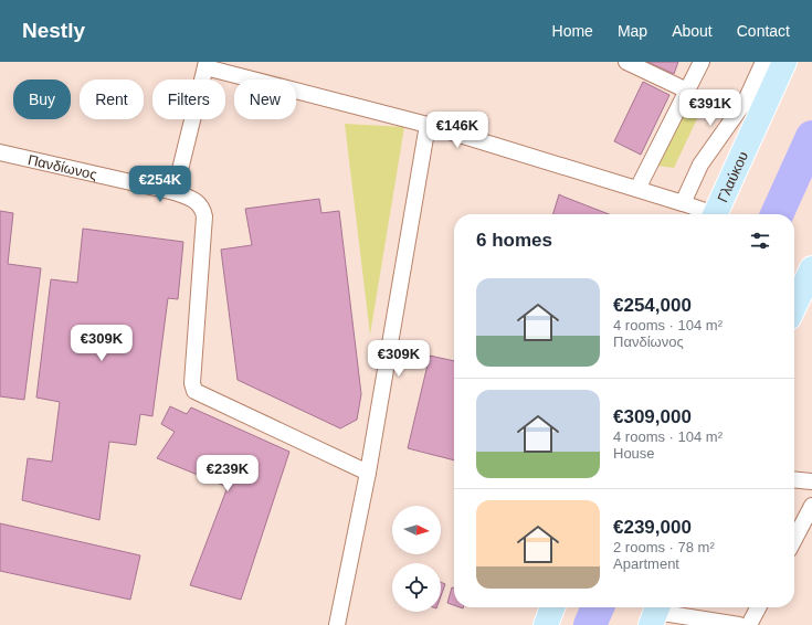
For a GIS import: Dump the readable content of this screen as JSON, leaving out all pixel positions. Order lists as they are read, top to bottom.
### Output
{
  "streets": {
    "main road": ["Γλαύκου"],
    "street": ["Πανδίωνος"]
  },
  "north": "right",
  "page": {
    "header": "Nestly",
    "nav": [
      "Home",
      "Map",
      "About",
      "Contact"
    ],
    "chip": [
      "Buy",
      "Rent",
      "Filters",
      "New"
    ],
    "price": [
      "€391K",
      "€146K",
      "€254K",
      "€309K",
      "€309K",
      "€239K"
    ],
    "heading": "6 homes",
    "list": [
      {
        "name": "€254,000",
        "note": "4 rooms · 104 m² · Πανδίωνος"
      },
      {
        "name": "€309,000",
        "note": "4 rooms · 104 m² · House"
      },
      {
        "name": "€239,000",
        "note": "2 rooms · 78 m² · Apartment"
      }
    ]
  }
}
